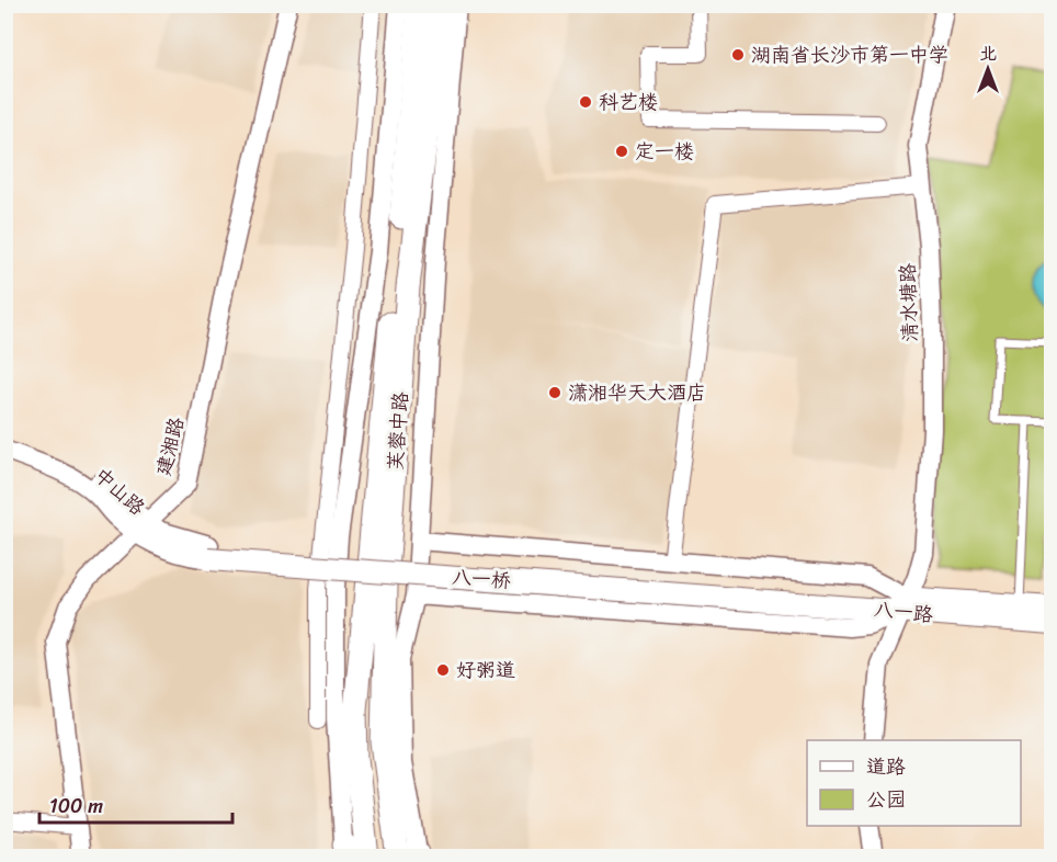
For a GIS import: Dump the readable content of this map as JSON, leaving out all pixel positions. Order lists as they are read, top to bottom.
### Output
{
  "streets": {
    "main road": ["芙蓉中路", "八一桥", "八一路"],
    "street": ["清水塘路", "建湘路", "中山路"]
  },
  "crossings": [
    ["清水塘路", "八一路"],
    ["建湘路", "中山路"],
    ["中山路", "八一桥"],
    ["八一桥", "八一路"]
  ],
  "places": [
    "湖南省长沙市第一中学",
    "科艺楼",
    "定一楼",
    "潇湘华天大酒店",
    "好粥道"
  ],
  "legend": ["道路", "公园"],
  "scale_bar": "100 m",
  "north": "top"
}
